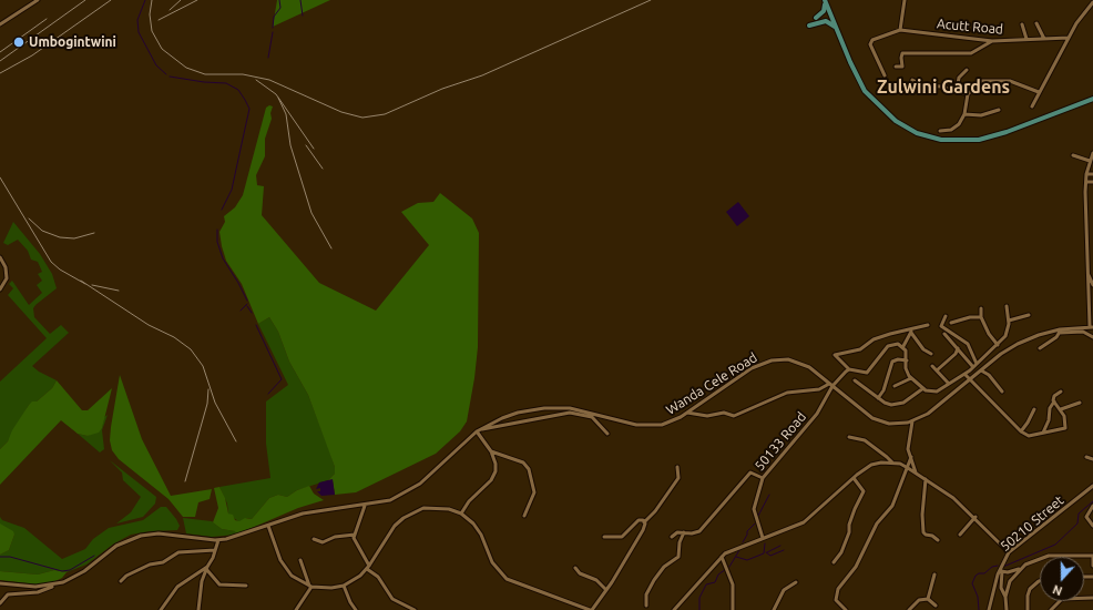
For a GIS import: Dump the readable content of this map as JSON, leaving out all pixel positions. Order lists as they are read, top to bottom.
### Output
{
  "streets": {
    "street": [
      "Acutt Road",
      "Wanda Cele Road",
      "50133 Road",
      "50210 Street"
    ]
  },
  "crossings": [
    ["Wanda Cele Road", "50133 Road"]
  ],
  "districts": ["Zulwini Gardens"],
  "places": ["Umbogintwini"],
  "north": "bottom"
}
